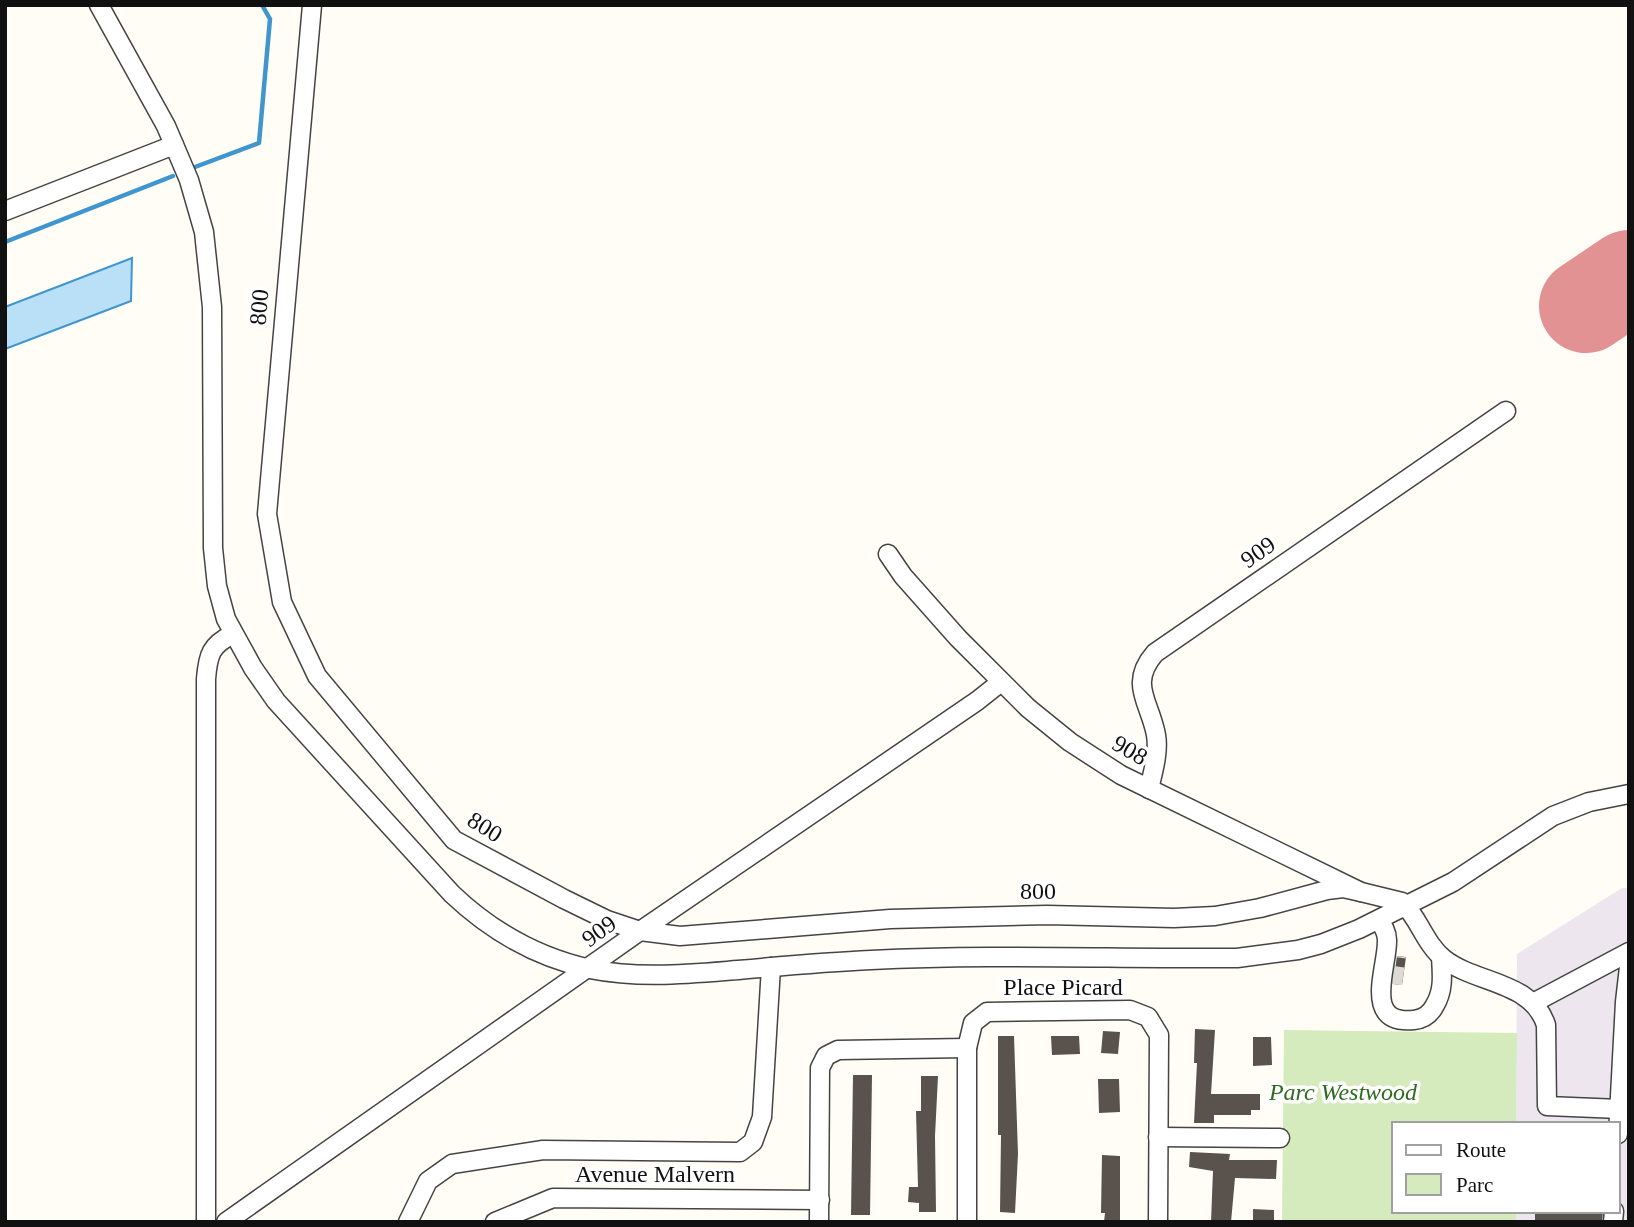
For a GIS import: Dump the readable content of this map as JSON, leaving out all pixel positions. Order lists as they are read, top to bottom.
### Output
{
  "streets": {
    "street": [
      "800",
      "909",
      "908",
      "Place Picard",
      "Avenue Malvern"
    ]
  },
  "crossings": [
    ["800", "909"],
    ["800", "908"],
    ["909", "908"]
  ],
  "parks": ["Parc Westwood"],
  "legend": ["Route", "Parc"]
}
